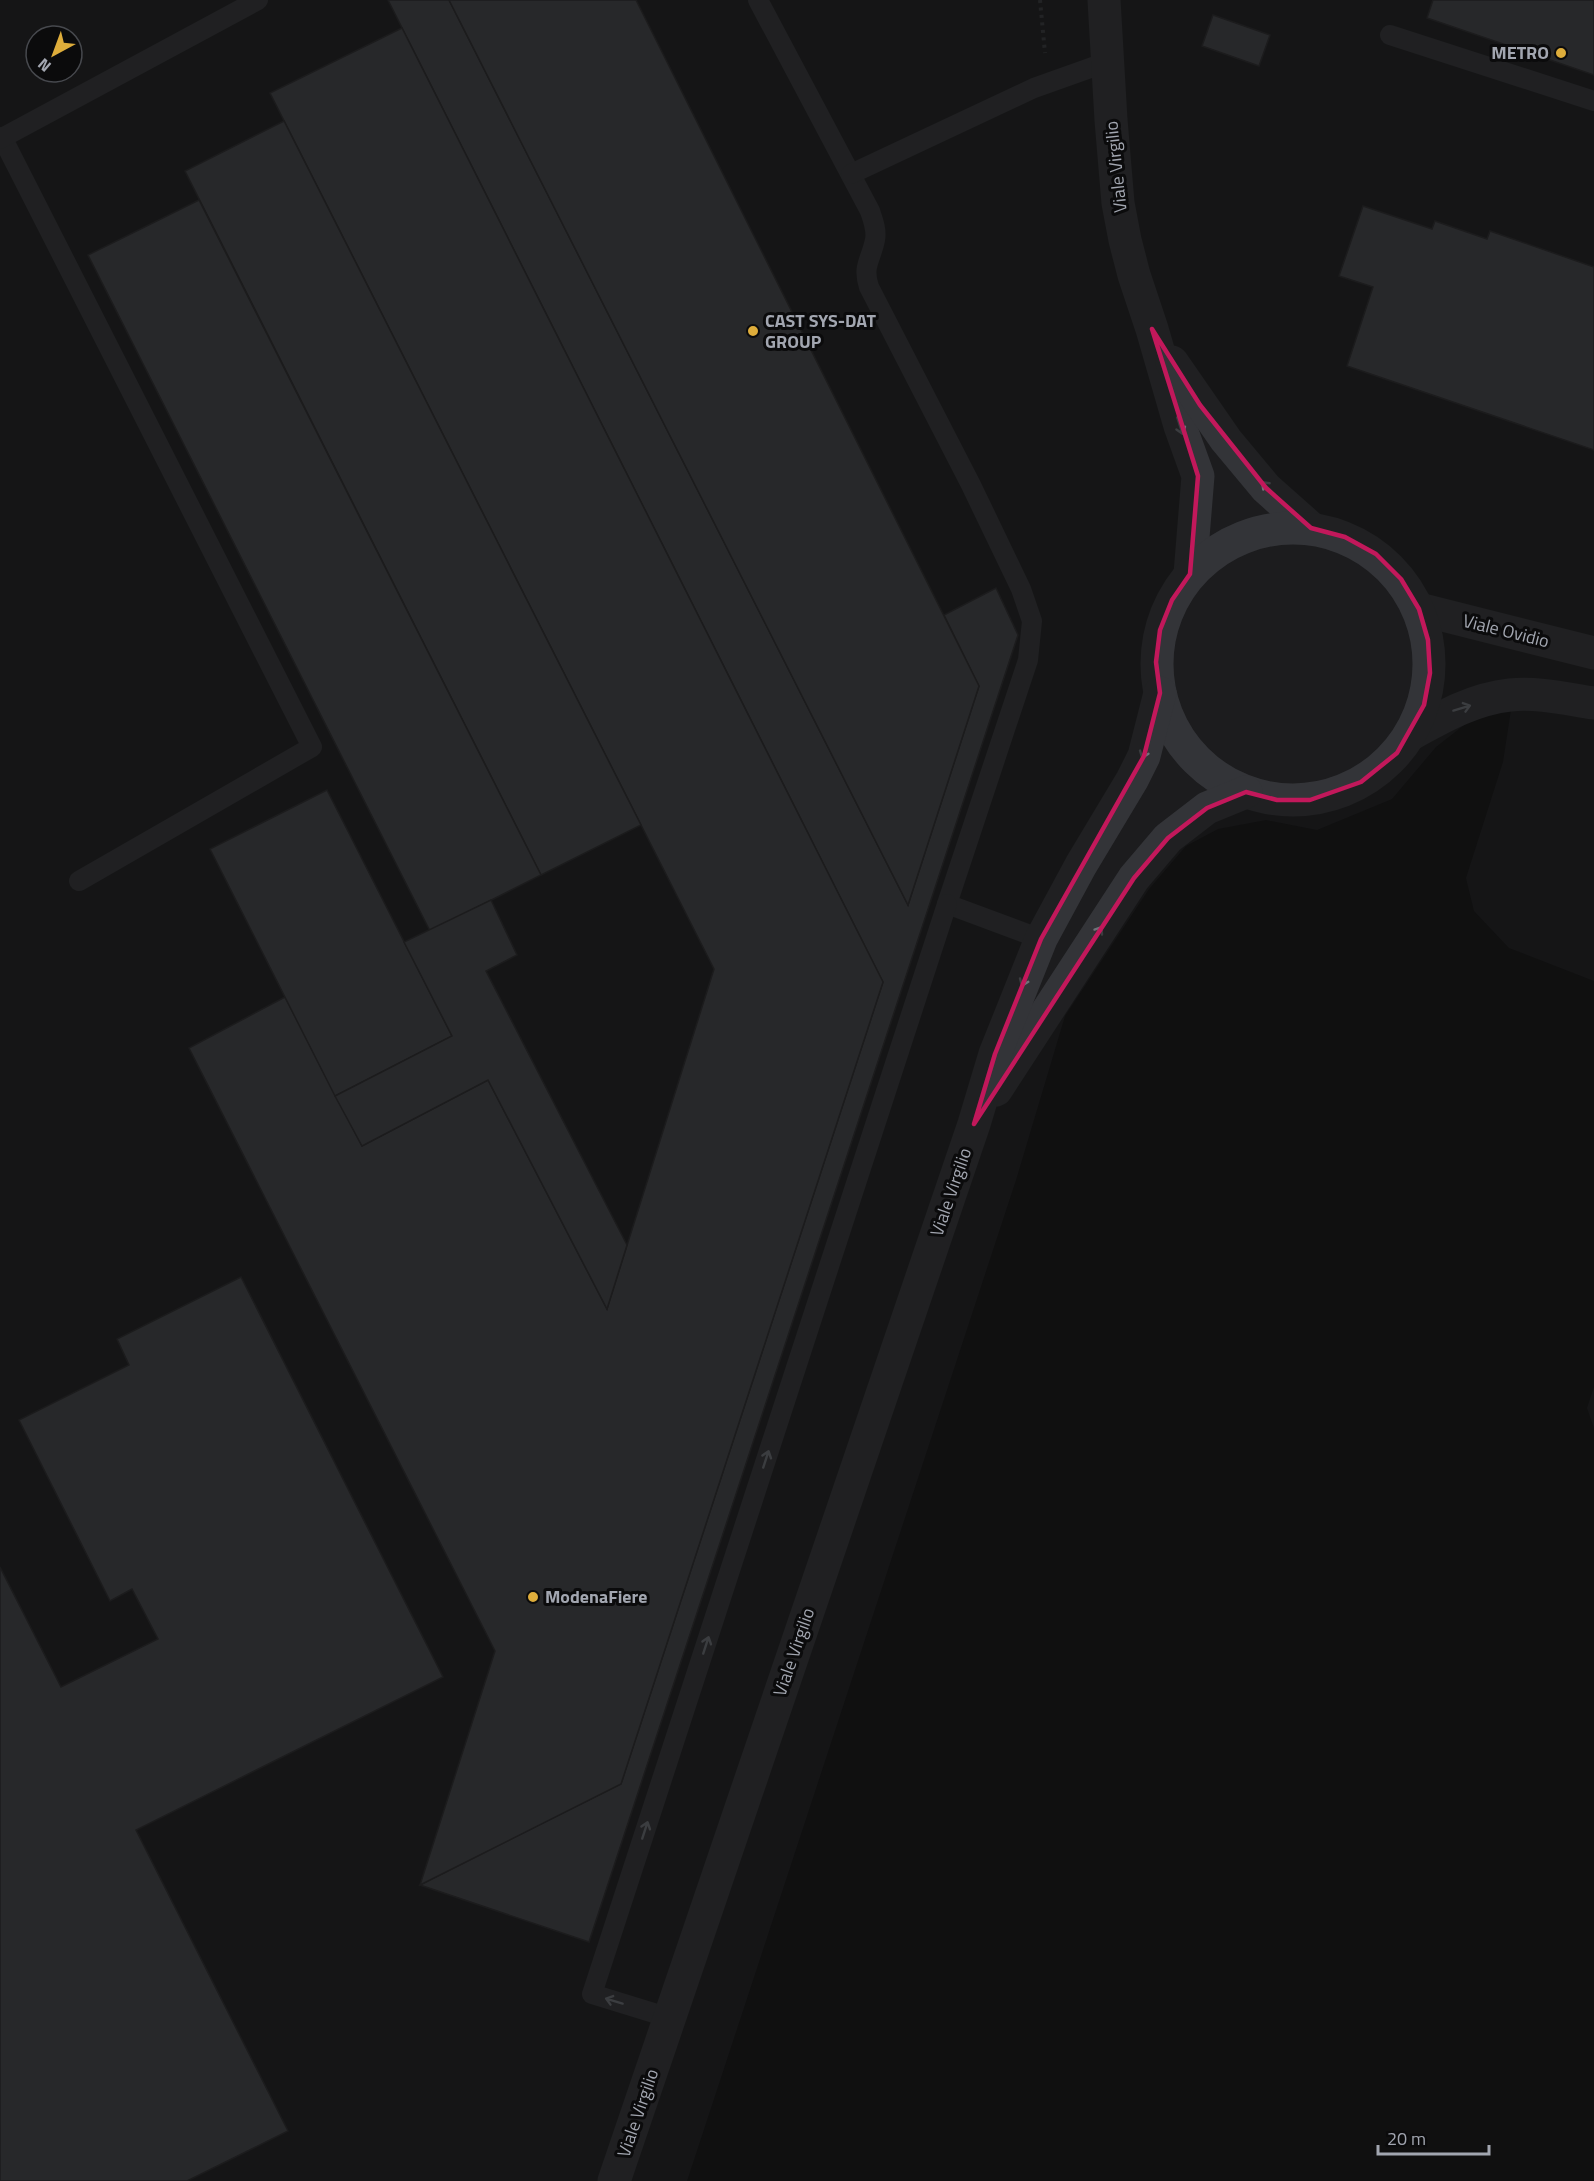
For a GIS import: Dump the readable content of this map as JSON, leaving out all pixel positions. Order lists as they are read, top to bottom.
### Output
{
  "streets": {
    "street": ["Viale Virgilio", "Viale Ovidio"]
  },
  "places": ["METRO", "CAST SYS-DAT GROUP", "ModenaFiere"],
  "scale_bar": "20 m",
  "north": "bottom left"
}
